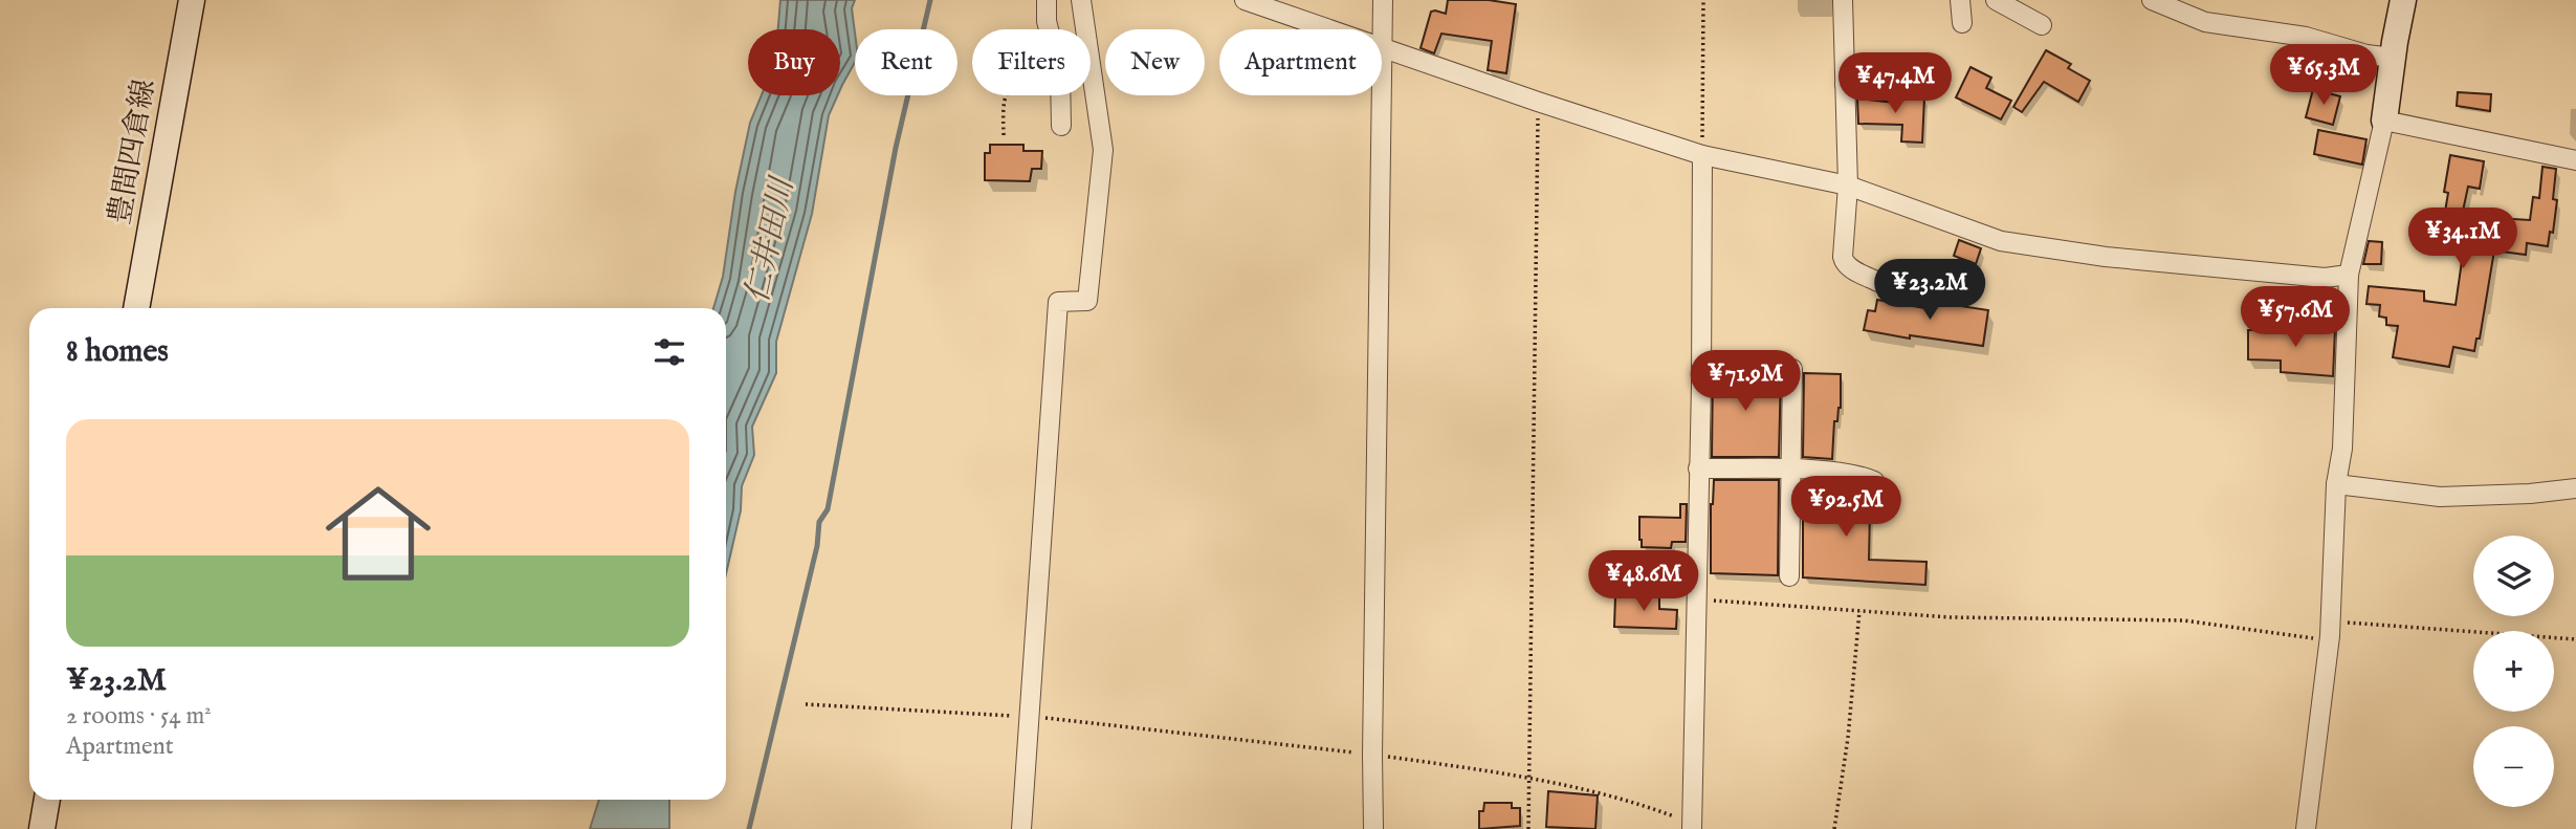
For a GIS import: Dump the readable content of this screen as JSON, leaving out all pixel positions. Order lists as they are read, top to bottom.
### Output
{
  "streets": {
    "main road": ["豊間四倉線"]
  },
  "water": ["仁井田川"],
  "page": {
    "chip": [
      "Buy",
      "Rent",
      "Filters",
      "New",
      "Apartment"
    ],
    "price": [
      "¥65.3M",
      "¥47.4M",
      "¥34.1M",
      "¥23.2M",
      "¥57.6M",
      "¥71.9M",
      "¥92.5M",
      "¥48.6M"
    ],
    "heading": "8 homes",
    "list": [
      {
        "name": "¥23.2M",
        "note": "2 rooms · 54 m² · Apartment"
      }
    ],
    "map_buttons": ["+", "−"]
  }
}
